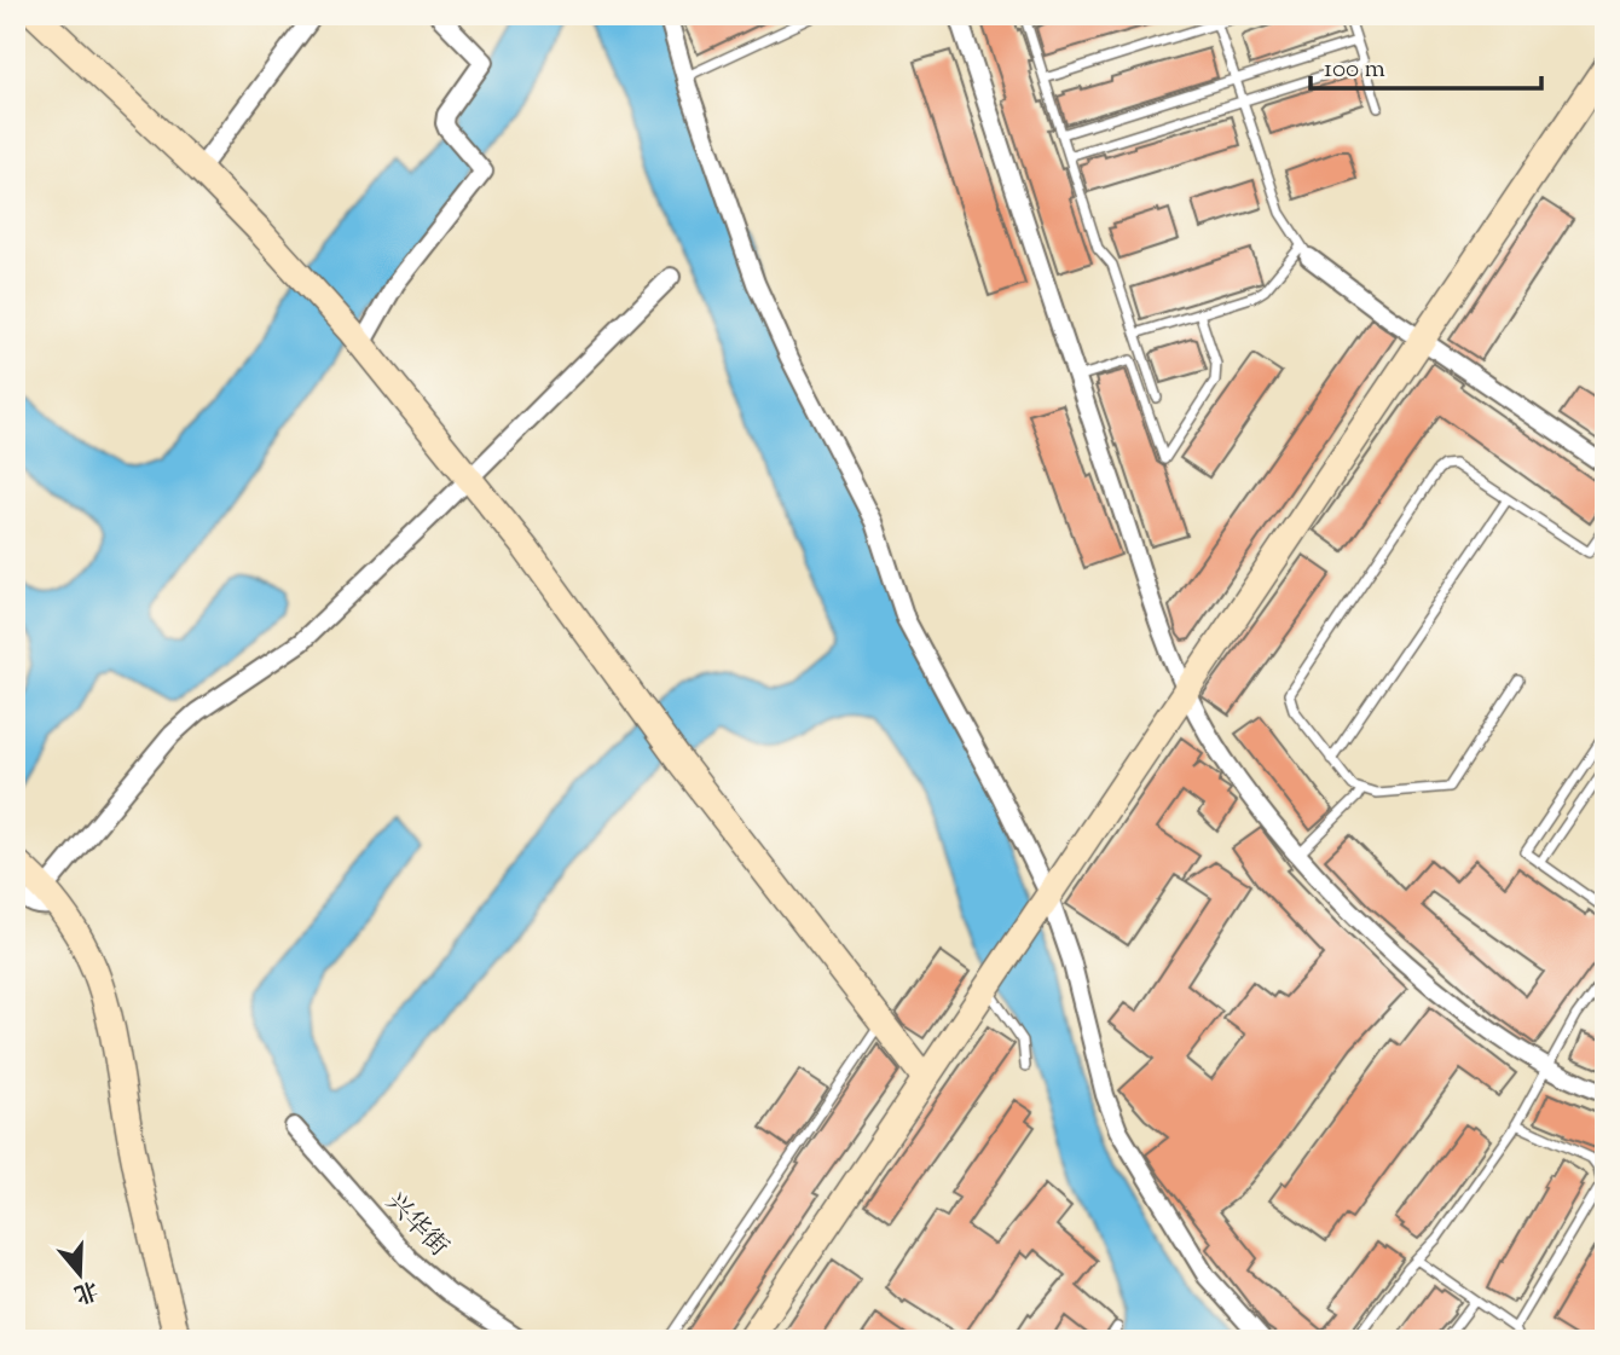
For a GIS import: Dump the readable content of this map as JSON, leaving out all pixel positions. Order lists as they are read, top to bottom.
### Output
{
  "streets": {
    "street": ["兴华街"]
  },
  "scale_bar": "100 m",
  "north": "bottom"
}
